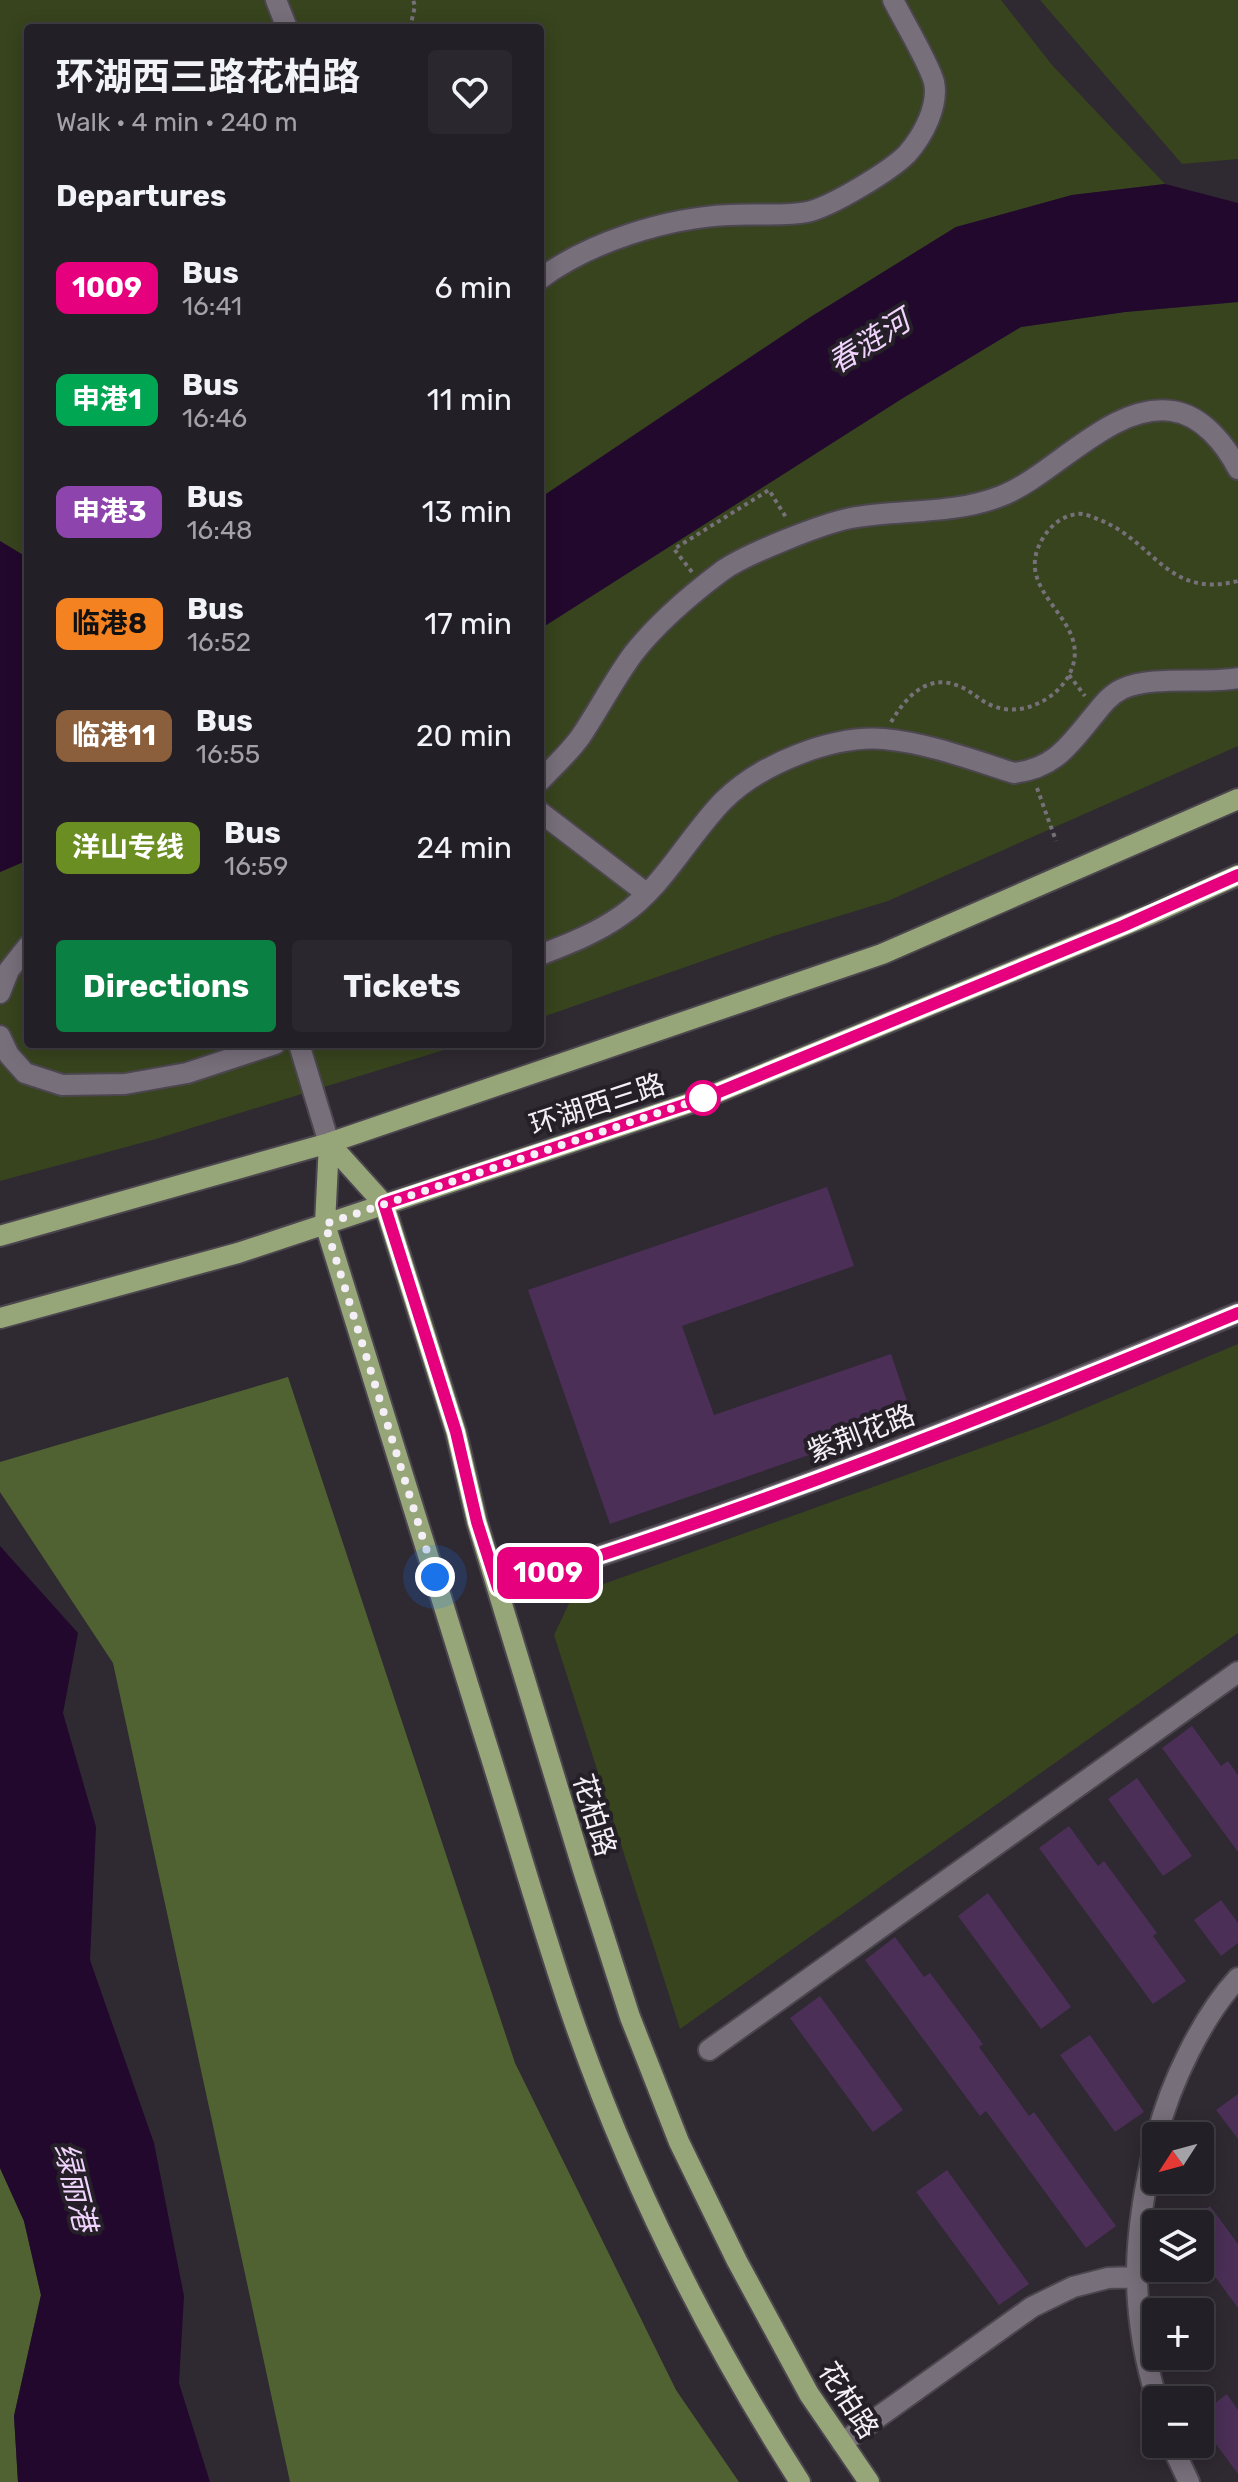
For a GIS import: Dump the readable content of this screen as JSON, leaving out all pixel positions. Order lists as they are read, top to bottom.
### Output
{
  "streets": {
    "main road": ["环湖西三路", "花柏路"],
    "street": ["紫荆花路"]
  },
  "crossings": [
    ["环湖西三路", "花柏路"],
    ["紫荆花路", "花柏路"]
  ],
  "water": ["春涟河", "绿丽港"],
  "lines": ["bus line 1009"],
  "north": "bottom left",
  "page": {
    "on_map": "1009",
    "heading": [
      ["环湖西三路花柏路", "Walk · 4 min · 240 m"],
      "Departures"
    ],
    "list": [
      {
        "mark": "1009",
        "name": "Bus",
        "note": "16:41",
        "value": "6 min"
      },
      {
        "mark": "申港1",
        "name": "Bus",
        "note": "16:46",
        "value": "11 min"
      },
      {
        "mark": "申港3",
        "name": "Bus",
        "note": "16:48",
        "value": "13 min"
      },
      {
        "mark": "临港8",
        "name": "Bus",
        "note": "16:52",
        "value": "17 min"
      },
      {
        "mark": "临港11",
        "name": "Bus",
        "note": "16:55",
        "value": "20 min"
      },
      {
        "mark": "洋山专线",
        "name": "Bus",
        "note": "16:59",
        "value": "24 min"
      }
    ],
    "buttons": ["Directions", "Tickets"],
    "map_buttons": ["+", "−"]
  }
}
